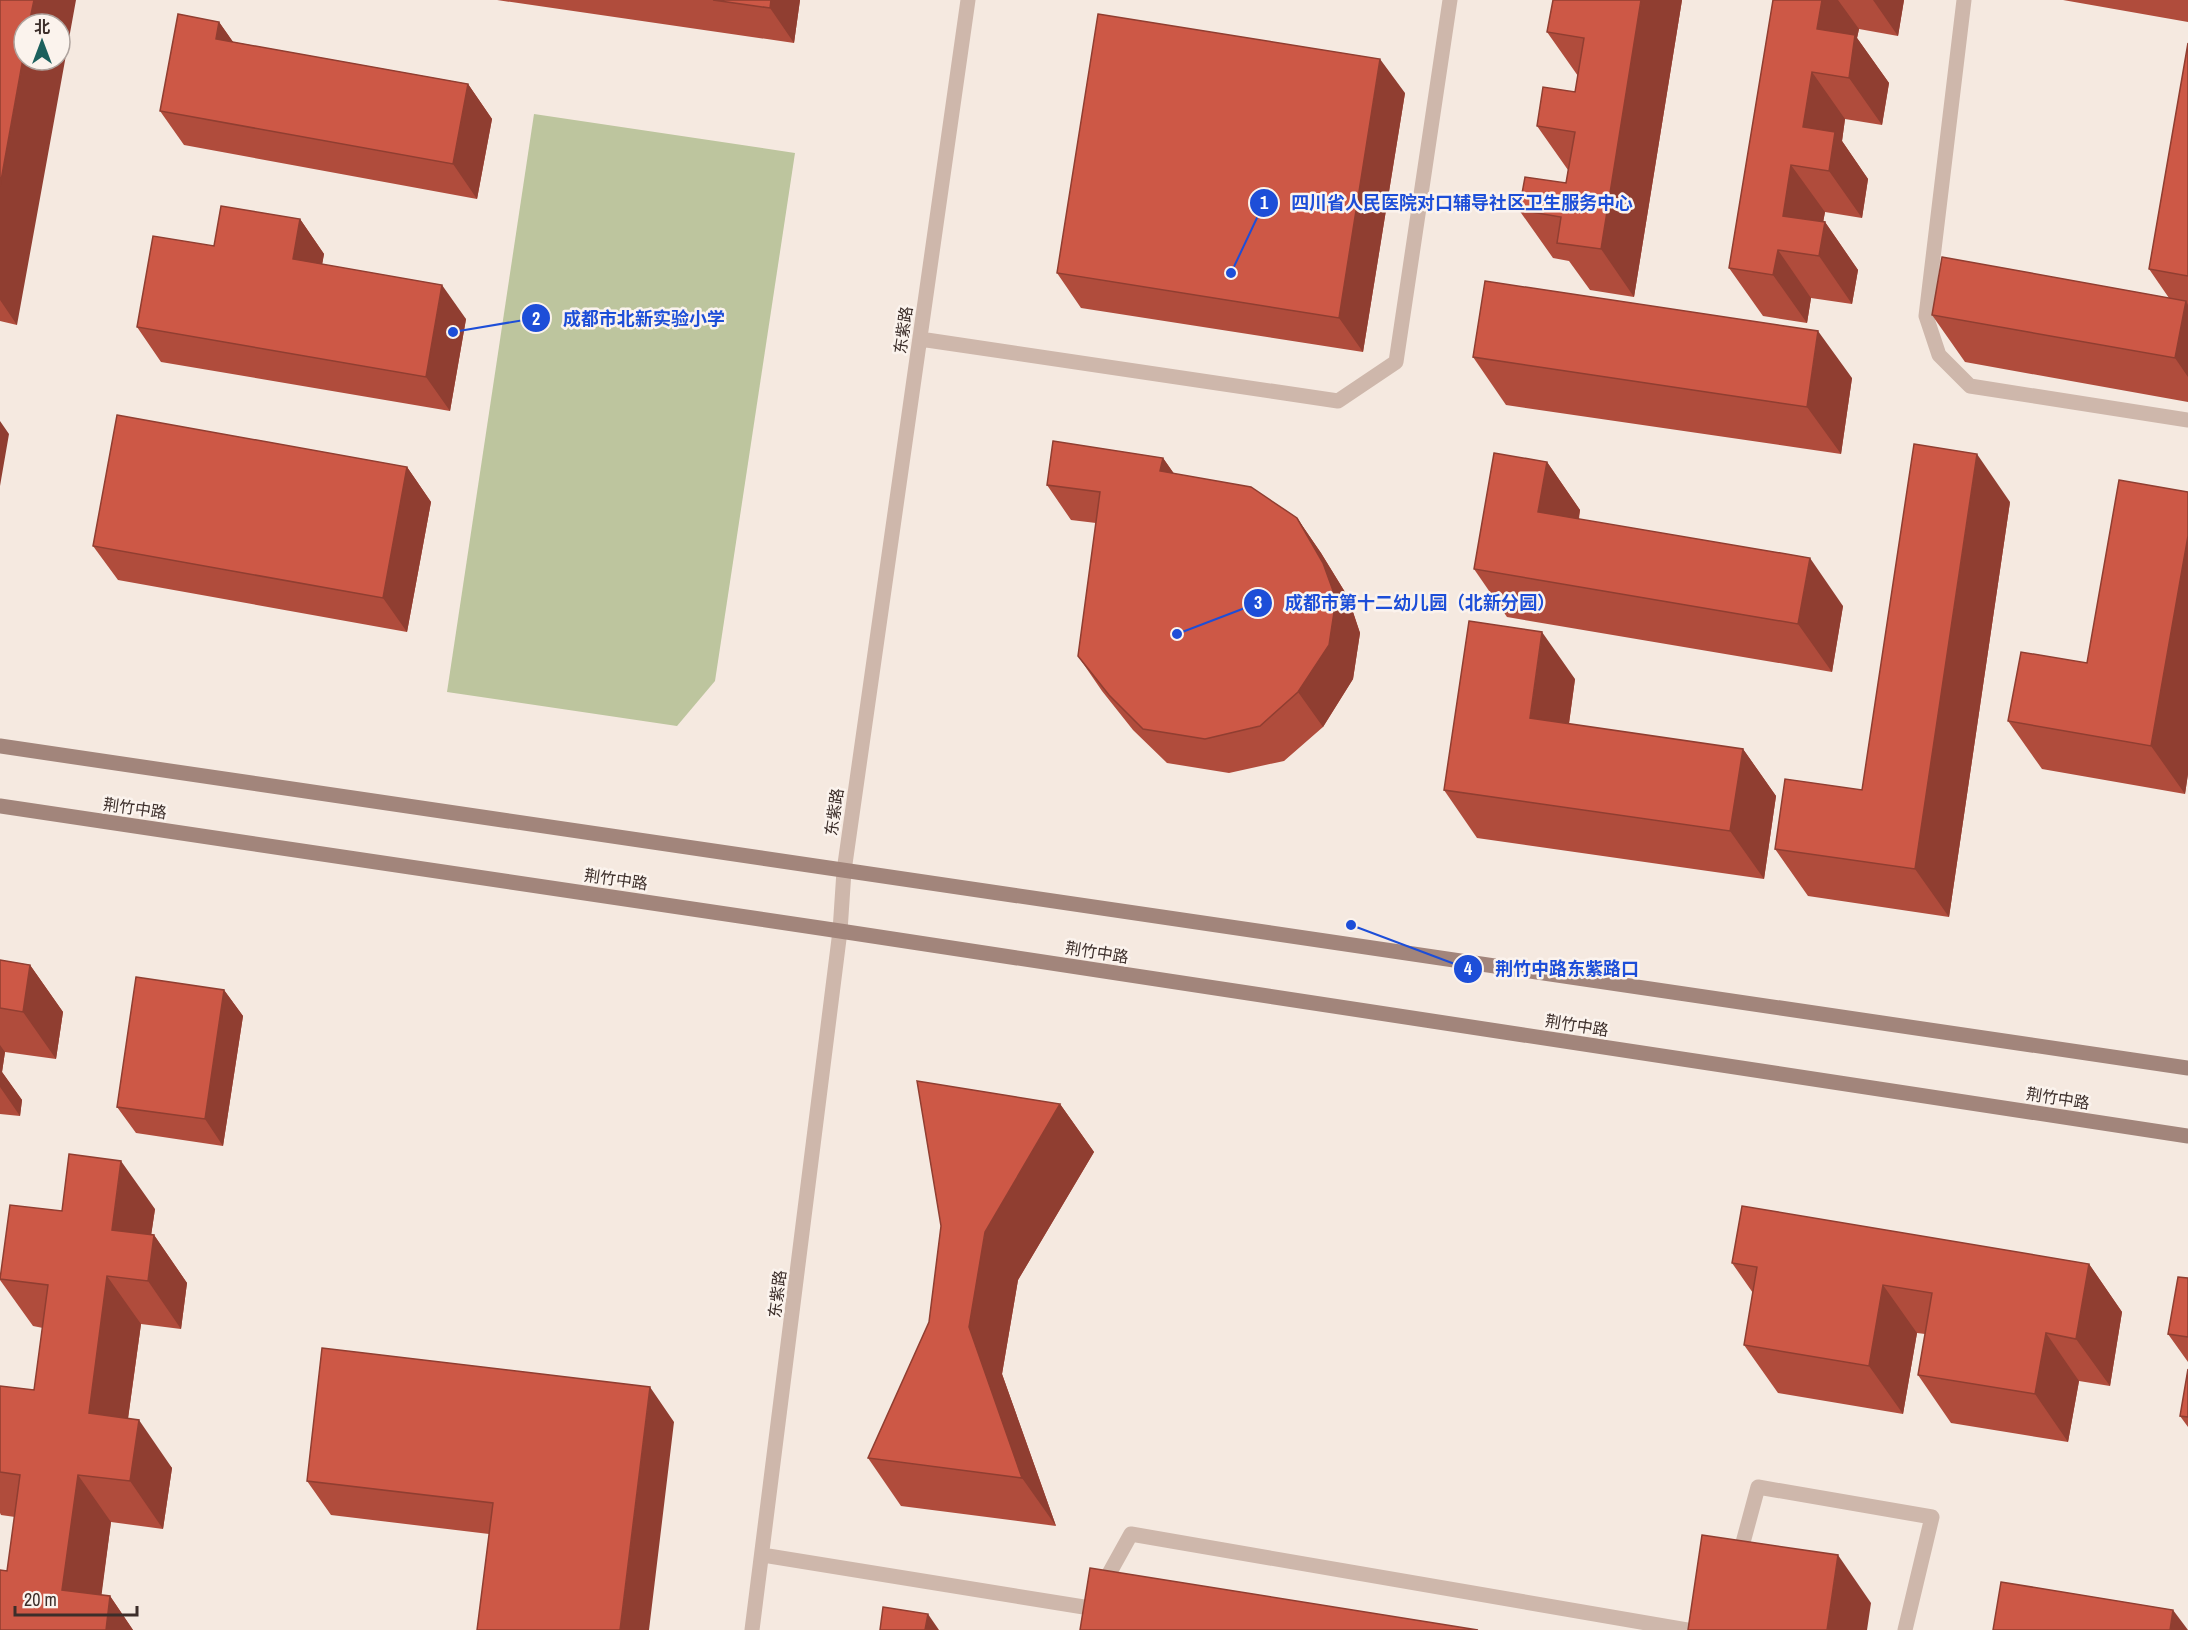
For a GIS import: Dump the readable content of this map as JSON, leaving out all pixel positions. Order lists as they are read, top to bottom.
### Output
{
  "streets": {
    "main road": ["荆竹中路"],
    "street": ["东紫路"]
  },
  "crossings": [
    ["东紫路", "荆竹中路"]
  ],
  "places": [
    "四川省人民医院对口辅导社区卫生服务中心",
    "成都市北新实验小学",
    "成都市第十二幼儿园（北新分园）",
    "荆竹中路东紫路口"
  ],
  "scale_bar": "20 m",
  "north": "top"
}
